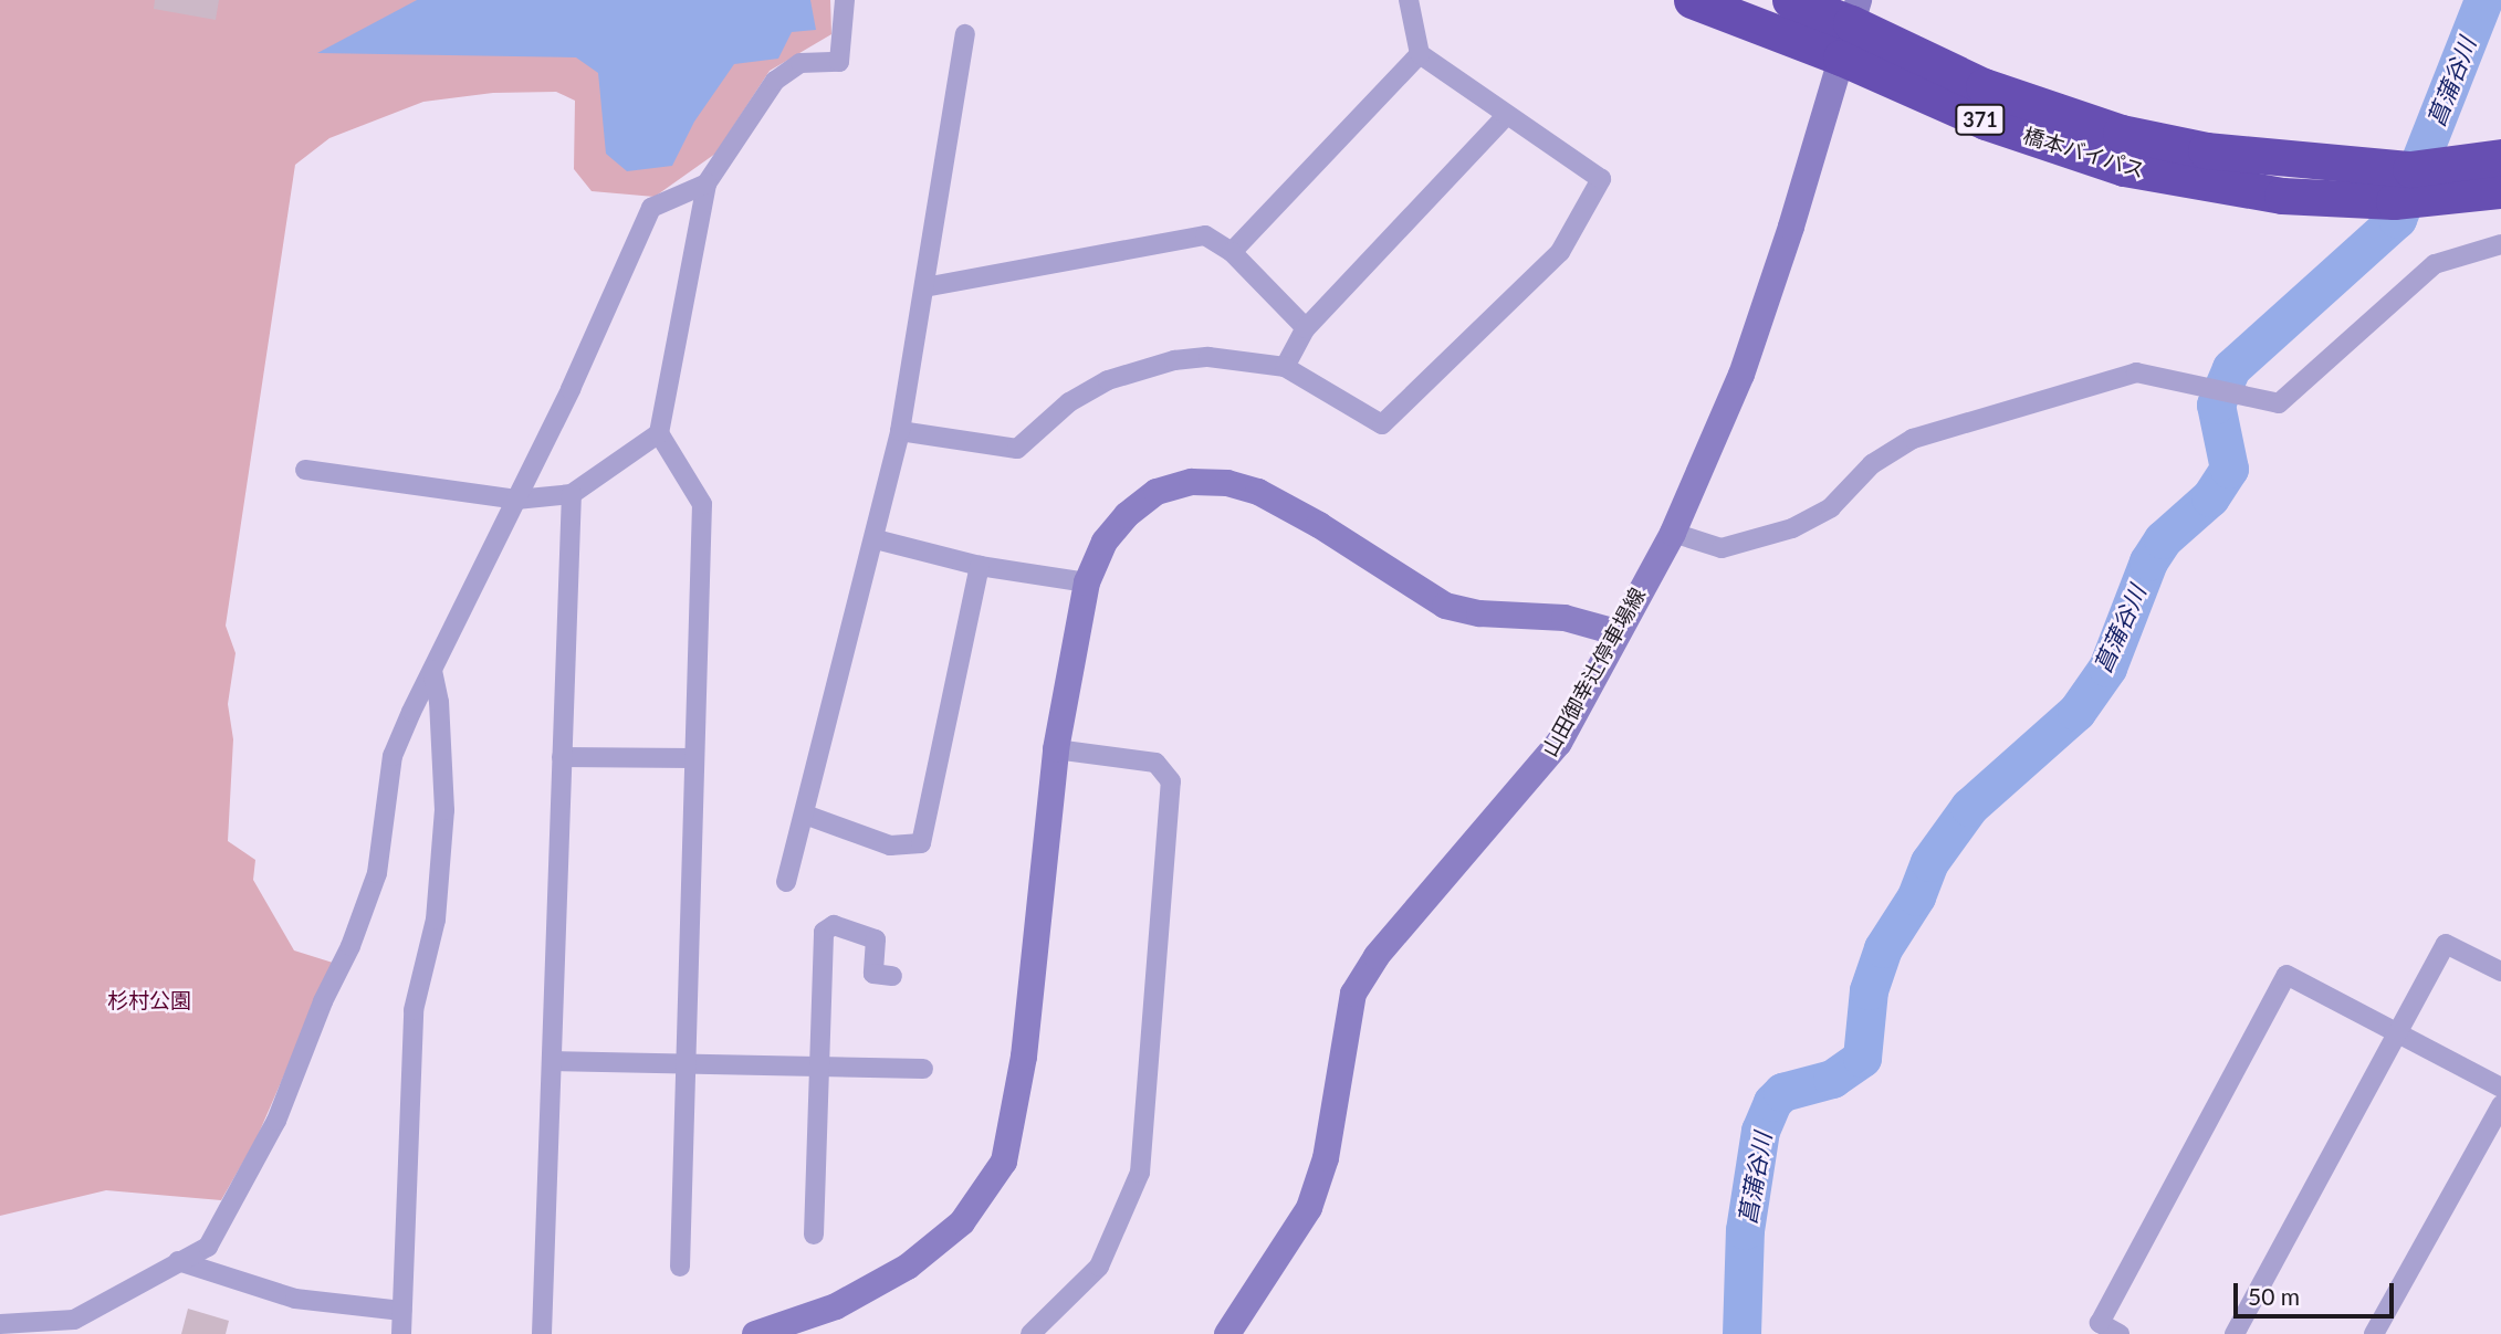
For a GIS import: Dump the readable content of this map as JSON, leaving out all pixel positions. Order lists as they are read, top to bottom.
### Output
{
  "streets": {
    "highway": ["371", "橋本バイパス"],
    "street": ["山田御幸辻停車場線"]
  },
  "crossings": [
    ["橋本バイパス", "山田御幸辻停車場線"]
  ],
  "water": ["菖蒲谷川"],
  "parks": ["杉村公園"],
  "scale_bar": "50 m"
}
